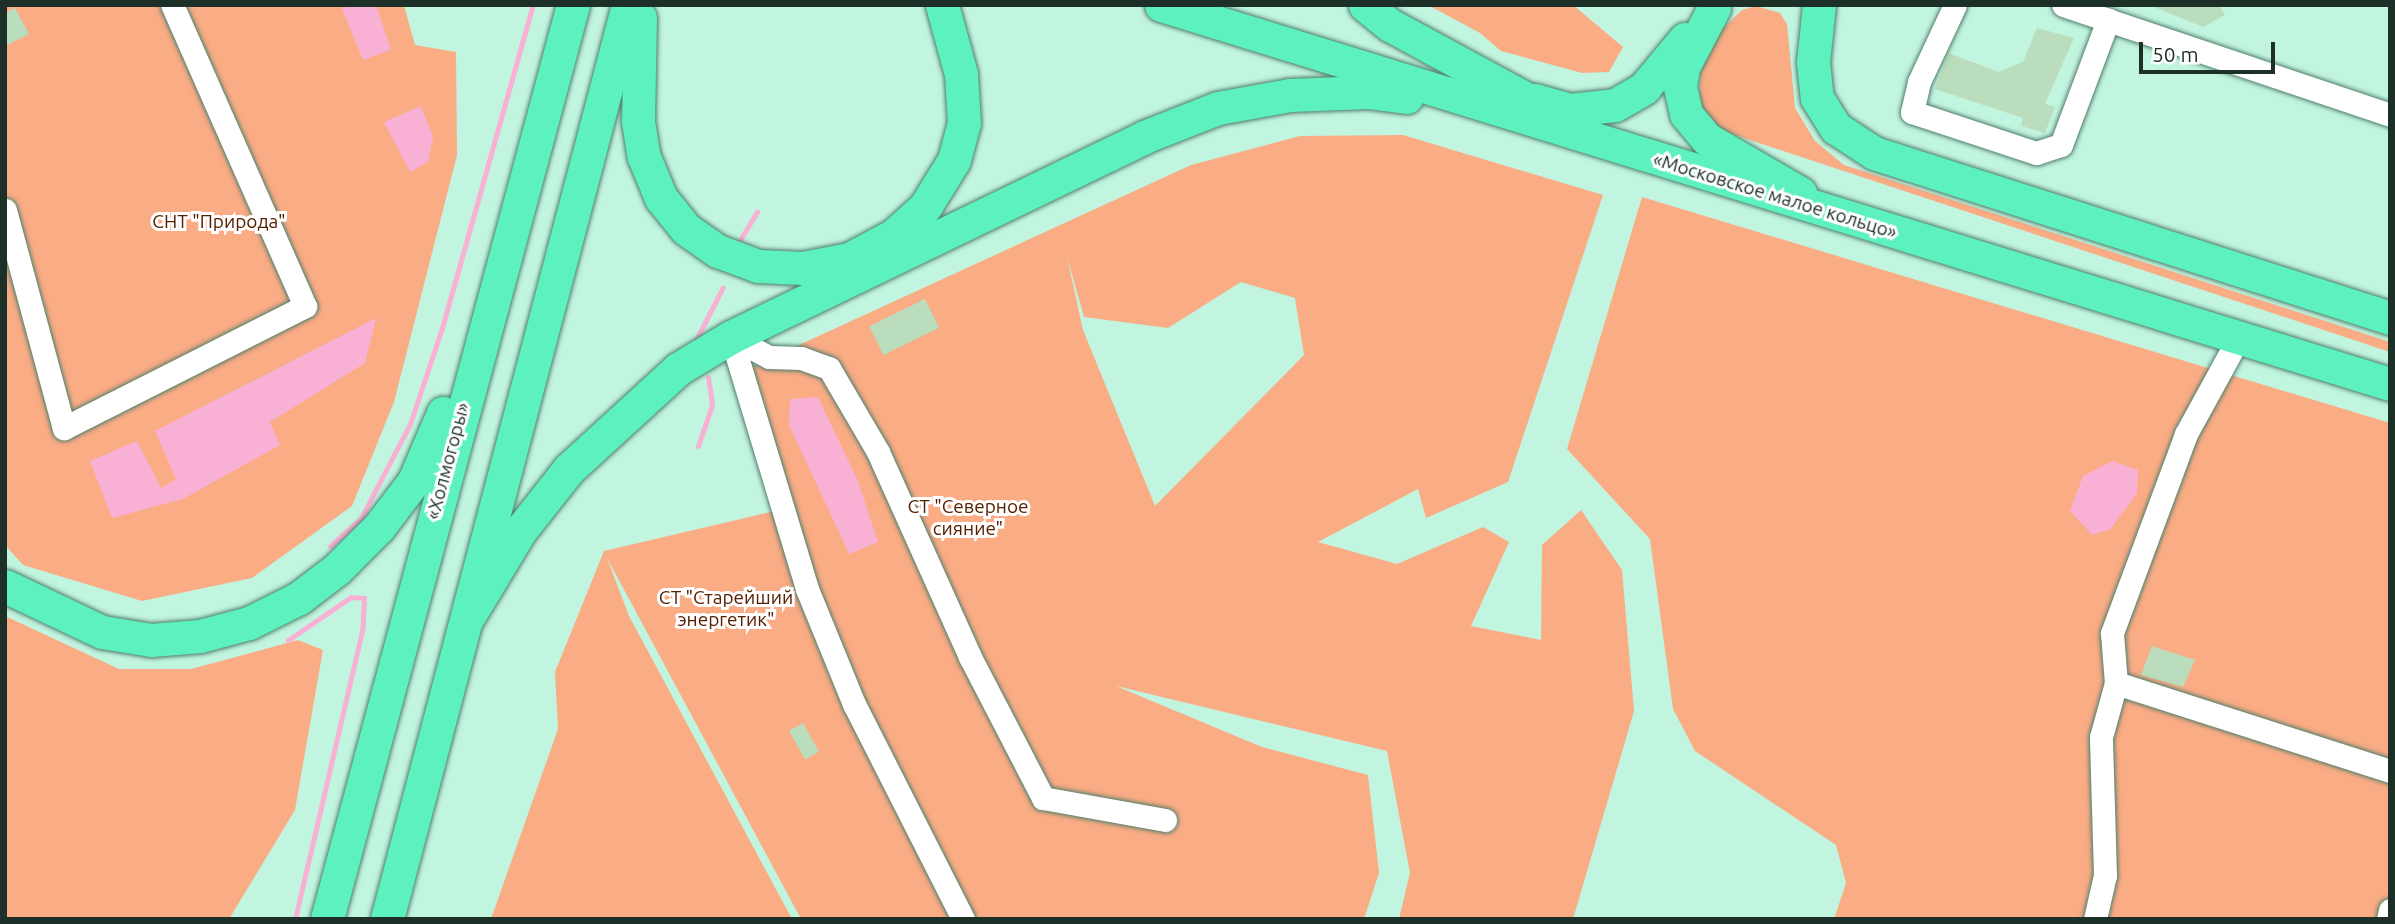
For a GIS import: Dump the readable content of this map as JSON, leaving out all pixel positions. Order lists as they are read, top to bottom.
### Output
{
  "streets": {
    "highway": ["«Московское малое кольцо»", "«Холмогоры»"]
  },
  "parks": ["СНТ \"Природа\"", "СТ \"Северное сияние\"", "СТ \"Старейший энергетик\""],
  "scale_bar": "50 m"
}
